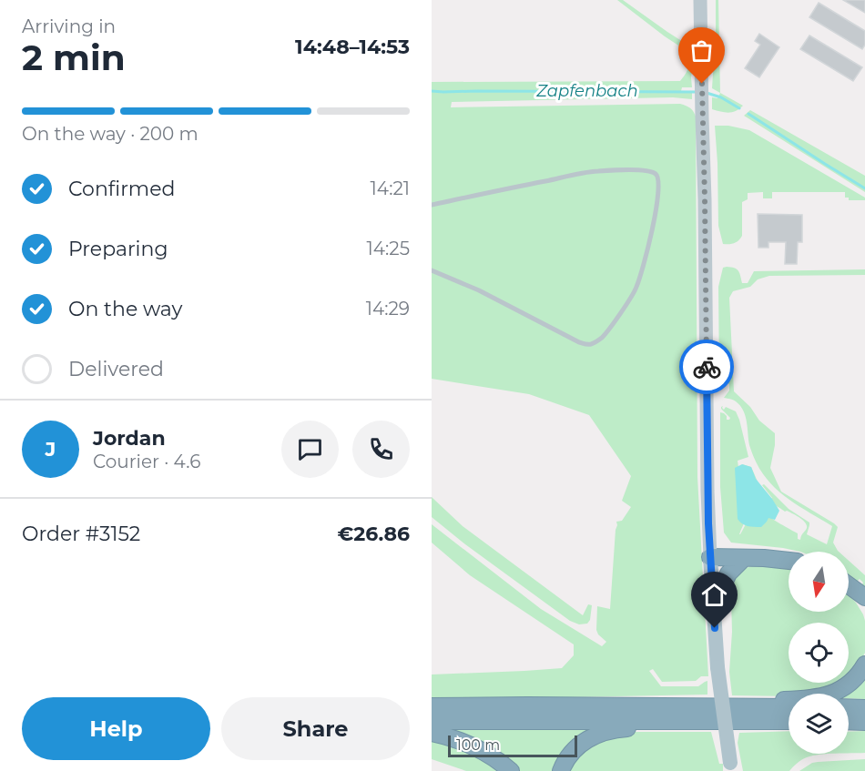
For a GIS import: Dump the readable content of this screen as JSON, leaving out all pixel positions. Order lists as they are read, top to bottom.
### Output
{
  "water": ["Zapfenbach"],
  "scale_bar": "100 m",
  "north": "bottom",
  "page": {
    "heading": ["2 min", "Arriving in", "14:48–14:53"],
    "panel": [
      "Jordan",
      "Courier · 4.6",
      "Order #3152",
      "€26.86"
    ],
    "bar": "On the way · 200 m",
    "list": [
      ["Confirmed", "14:21"],
      ["Preparing", "14:25"],
      ["On the way", "14:29"],
      "Delivered"
    ],
    "round": "J",
    "buttons": ["Help", "Share"],
    "scale": "100 m"
  }
}
